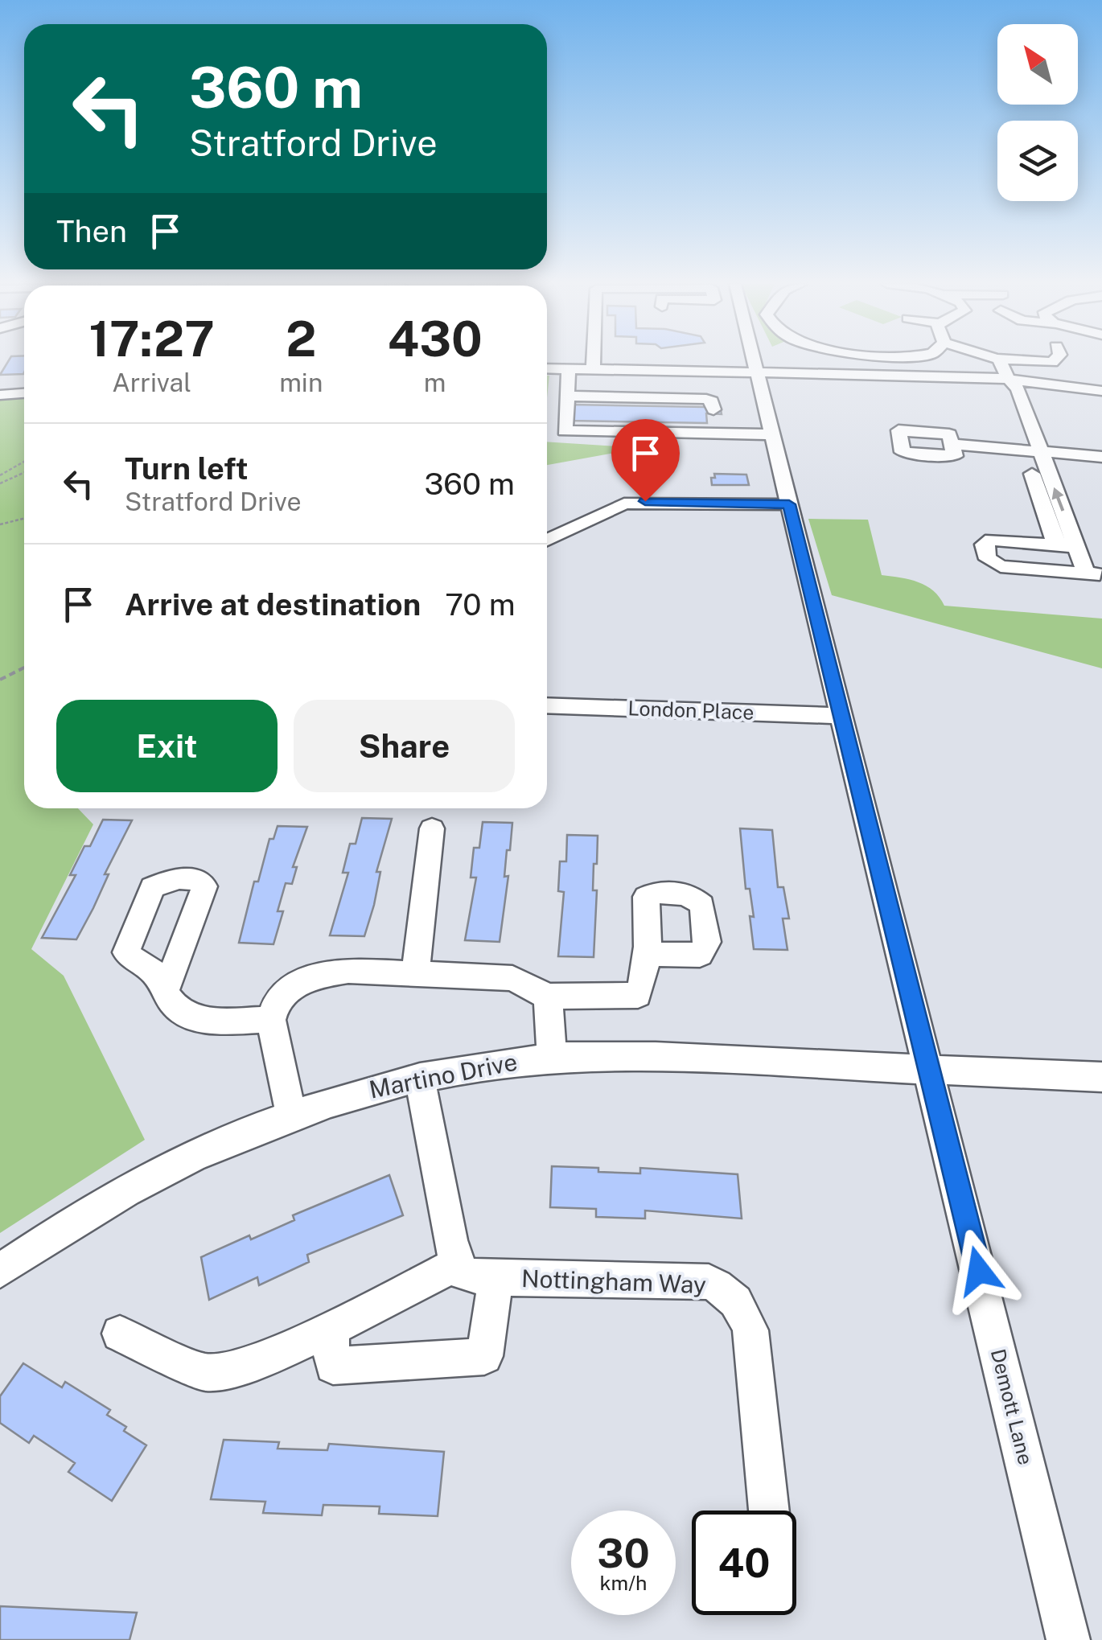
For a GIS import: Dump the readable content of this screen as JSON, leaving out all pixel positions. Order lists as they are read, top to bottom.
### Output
{
  "streets": {
    "street": [
      "London Place",
      "Martino Drive",
      "Nottingham Way",
      "Demott Lane"
    ]
  },
  "crossings": [
    ["London Place", "Demott Lane"],
    ["Martino Drive", "Demott Lane"]
  ],
  "north": "top left",
  "page": {
    "turn": ["360 m", "Stratford Drive"],
    "then": "Then",
    "eta": [
      "17:27",
      "Arrival",
      "2",
      "min",
      "430",
      "m"
    ],
    "list": [
      {
        "name": "Turn left",
        "note": "Stratford Drive",
        "value": "360 m"
      },
      {
        "name": "Arrive at destination",
        "value": "70 m"
      }
    ],
    "buttons": ["Exit", "Share"],
    "speed": "30 km/h",
    "limit": "40"
  }
}
